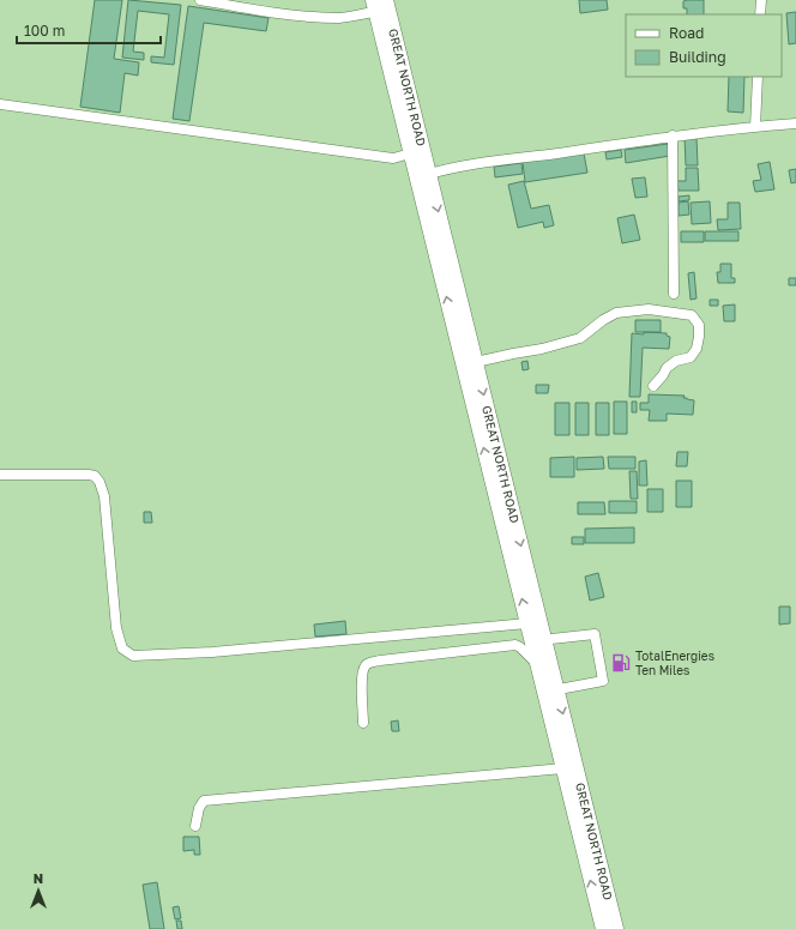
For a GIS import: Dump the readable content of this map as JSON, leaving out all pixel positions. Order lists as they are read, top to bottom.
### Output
{
  "streets": {
    "highway": ["GREAT NORTH ROAD"]
  },
  "places": {
    "fuel station": ["TotalEnergies Ten Miles"]
  },
  "legend": ["Road", "Building"],
  "scale_bar": "100 m",
  "north": "top"
}
